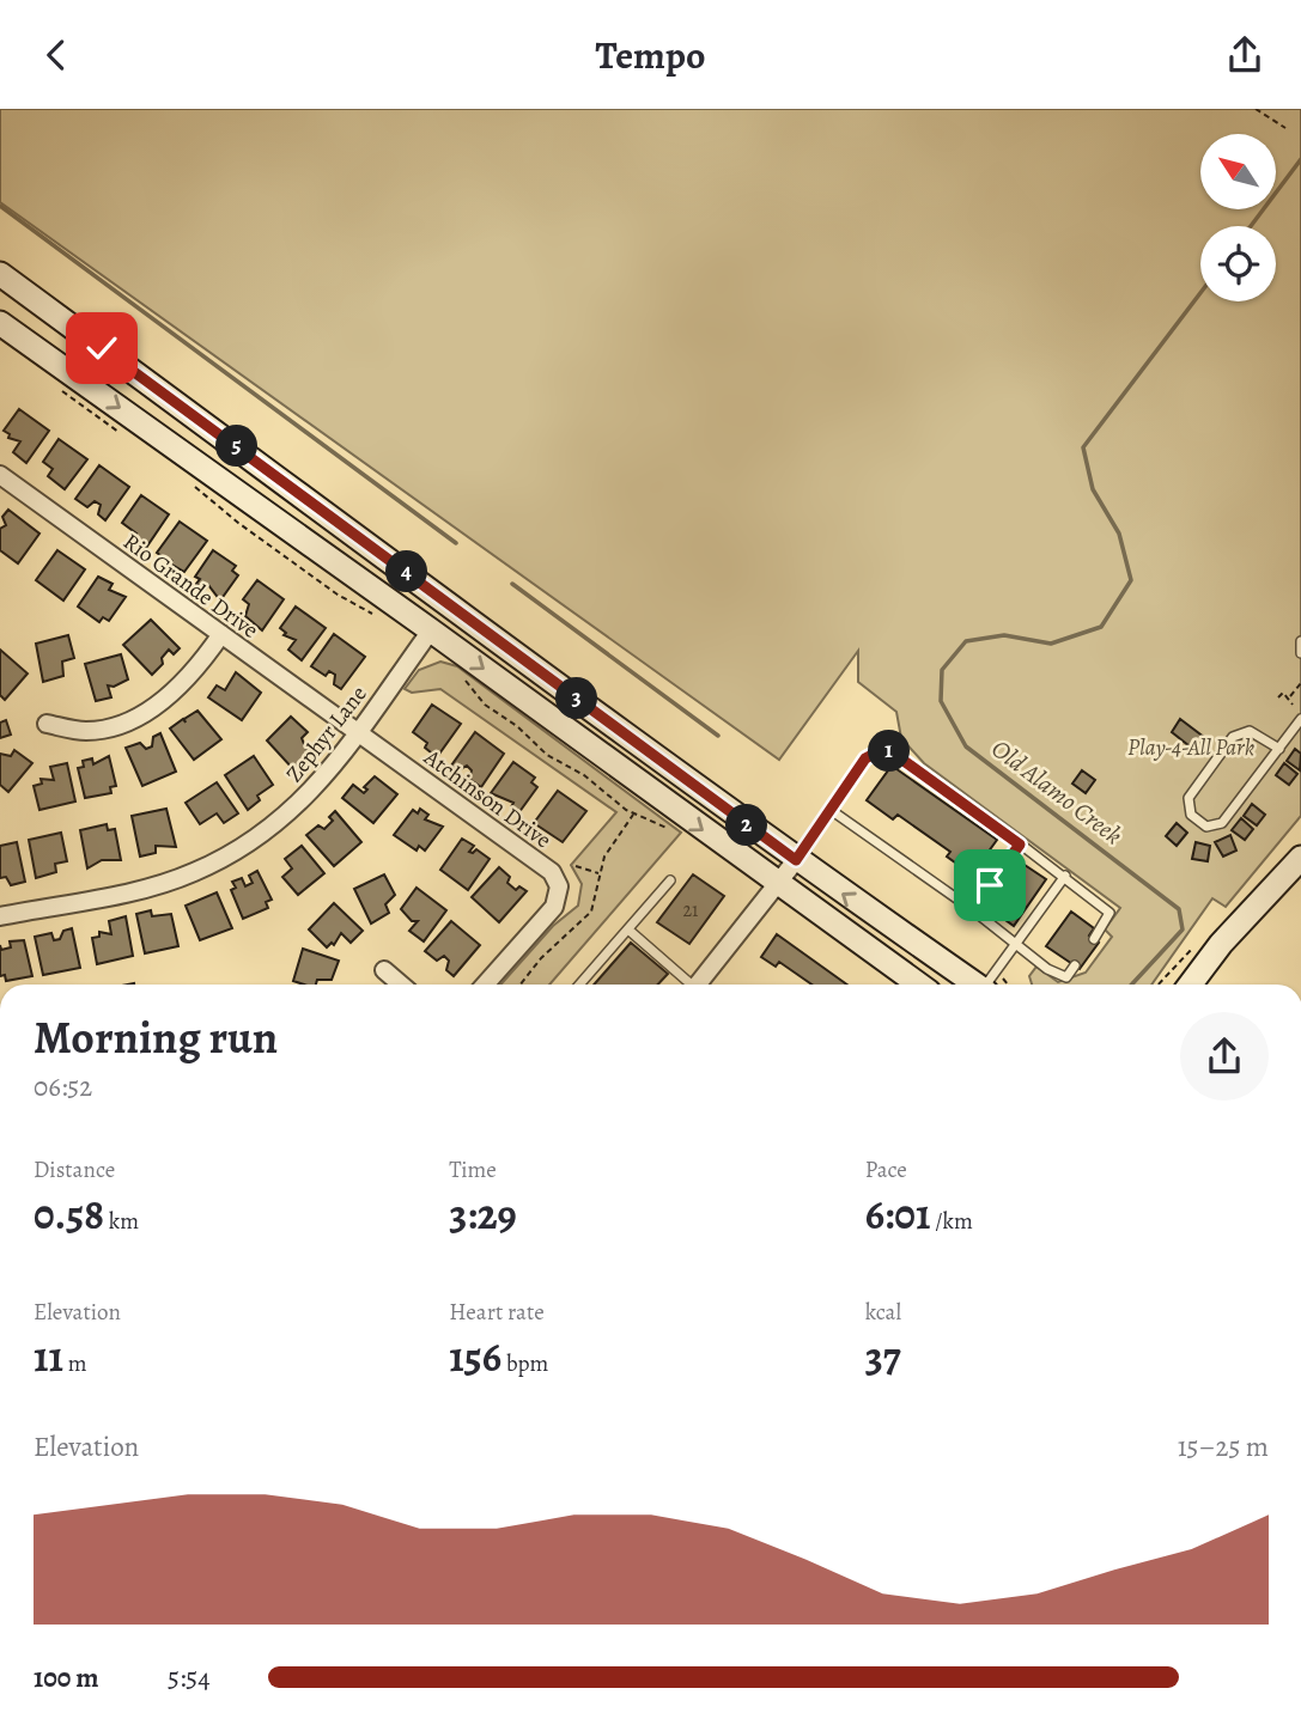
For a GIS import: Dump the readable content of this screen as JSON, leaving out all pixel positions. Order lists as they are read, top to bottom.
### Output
{
  "streets": {
    "street": ["Rio Grande Drive", "Zephyr Lane", "Atchinson Drive"]
  },
  "crossings": [
    ["Rio Grande Drive", "Zephyr Lane"],
    ["Rio Grande Drive", "Atchinson Drive"],
    ["Zephyr Lane", "Atchinson Drive"]
  ],
  "water": ["Old Alamo Creek"],
  "parks": ["Play-4-All Park"],
  "house_numbers": ["21"],
  "north": "top left",
  "page": {
    "header": "Tempo",
    "pins": [
      "5",
      "4",
      "3",
      "1",
      "2"
    ],
    "heading": ["Morning run", "06:52"],
    "stats": [
      ["Distance", "0.58 km"],
      ["Time", "3:29"],
      ["Pace", "6:01 /km"],
      ["Elevation", "11 m"],
      ["Heart rate", "156 bpm"],
      ["kcal", "37"]
    ],
    "chart": ["Elevation", "15–25 m"],
    "list": [
      {
        "name": "100 m",
        "note": "5:54"
      }
    ]
  }
}
